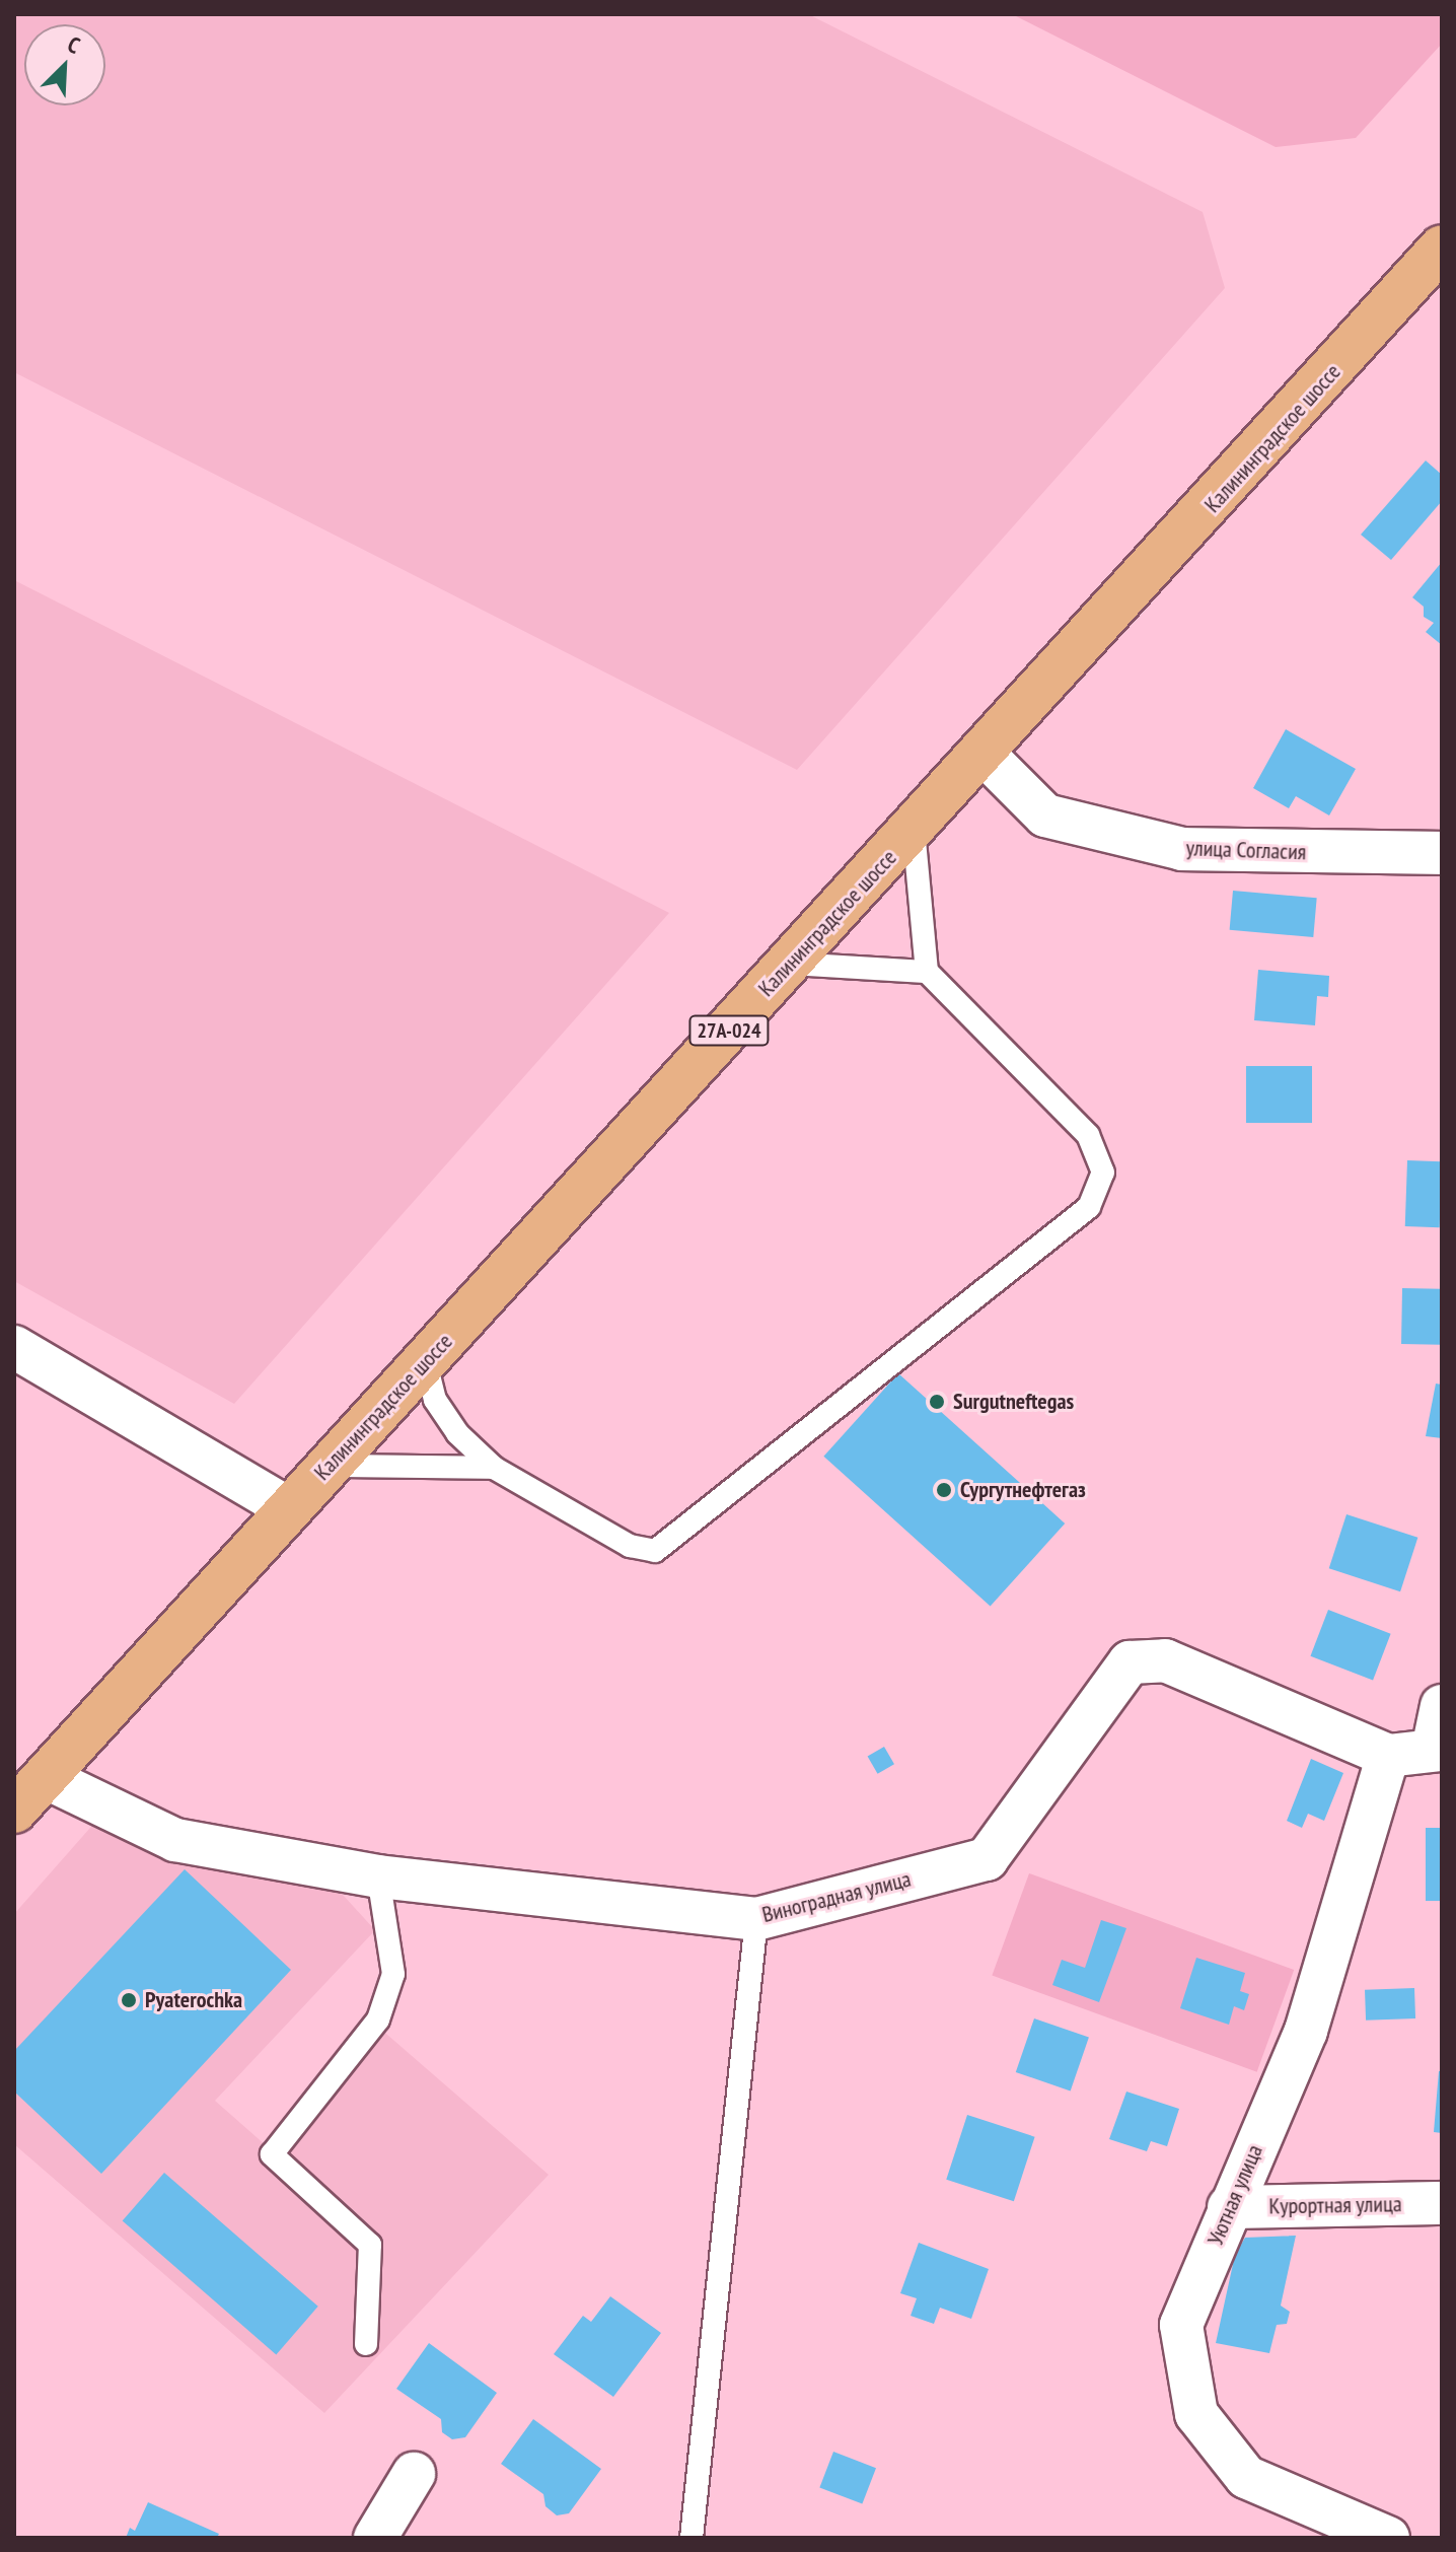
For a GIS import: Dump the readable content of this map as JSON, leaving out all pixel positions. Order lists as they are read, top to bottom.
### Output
{
  "streets": {
    "main road": ["Калининградское шоссе", "27А-024"],
    "street": [
      "улица Согласия",
      "Виноградная улица",
      "Уютная улица",
      "Курортная улица"
    ]
  },
  "crossings": [
    ["Калининградское шоссе", "улица Согласия"],
    ["Калининградское шоссе", "Виноградная улица"],
    ["Виноградная улица", "Уютная улица"],
    ["Уютная улица", "Курортная улица"]
  ],
  "places": ["Surgutneftegas", "Сургутнефтегаз", "Pyaterochka"],
  "north": "top right"
}
